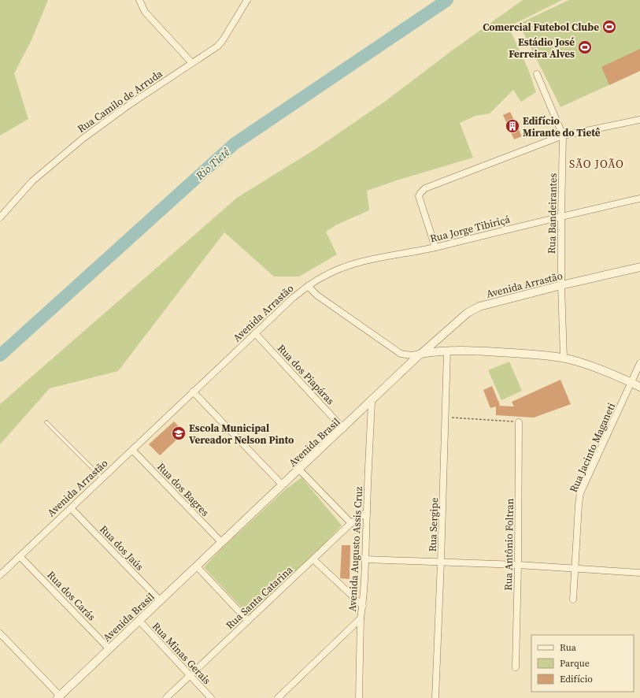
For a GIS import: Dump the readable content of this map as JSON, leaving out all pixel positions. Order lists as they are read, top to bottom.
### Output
{
  "streets": {
    "street": [
      "Rua Camilo de Arruda",
      "Rua Bandeirantes",
      "Rua Jorge Tibiriçá",
      "Avenida Arrastão",
      "Rua dos Piapáras",
      "Avenida Brasil",
      "Rua Jacinto Maganeti",
      "Rua dos Bagres",
      "Rua Sergipe",
      "Rua Antônio Foltran",
      "Rua dos Jaús",
      "Avenida Augusto Assis Cruz",
      "Rua dos Carás",
      "Rua Santa Catarina",
      "Rua Minas Gerais"
    ]
  },
  "crossings": [
    ["Rua Bandeirantes", "Rua Jorge Tibiriçá"],
    ["Rua Bandeirantes", "Avenida Arrastão"],
    ["Rua Jorge Tibiriçá", "Avenida Arrastão"],
    ["Avenida Arrastão", "Rua dos Piapáras"],
    ["Avenida Arrastão", "Avenida Brasil"],
    ["Avenida Arrastão", "Rua dos Bagres"],
    ["Avenida Arrastão", "Rua dos Jaús"],
    ["Avenida Arrastão", "Rua dos Carás"],
    ["Rua dos Piapáras", "Avenida Brasil"],
    ["Avenida Brasil", "Rua dos Bagres"],
    ["Avenida Brasil", "Rua dos Jaús"],
    ["Avenida Brasil", "Avenida Augusto Assis Cruz"],
    ["Avenida Brasil", "Rua dos Carás"],
    ["Avenida Brasil", "Rua Minas Gerais"],
    ["Avenida Augusto Assis Cruz", "Rua Santa Catarina"],
    ["Rua Santa Catarina", "Rua Minas Gerais"]
  ],
  "districts": ["SÃO JOÃO"],
  "water": ["Rio Tietê"],
  "places": {
    "sports": ["Comercial Futebol Clube", "Estádio José Ferreira Alves"],
    "building": ["Edifício Mirante do Tietê"],
    "school or university": ["Escola Municipal Vereador Nelson Pinto"]
  },
  "legend": ["Rua", "Parque", "Edifício"]
}
